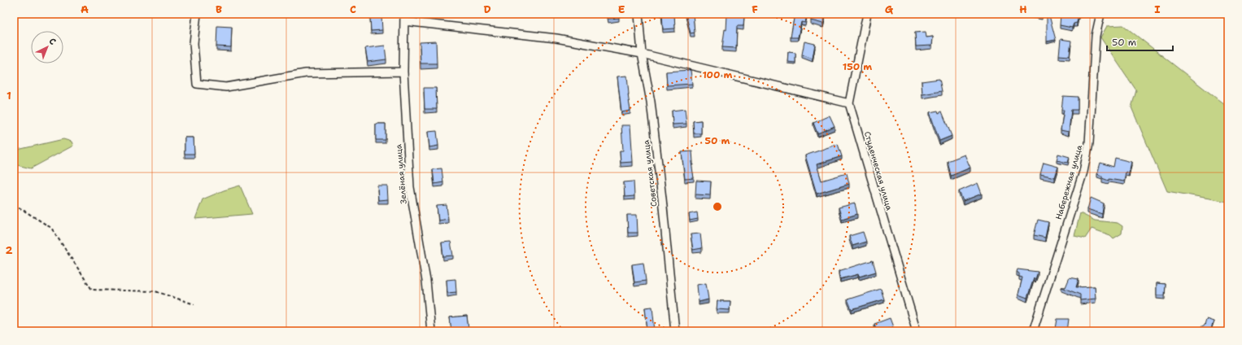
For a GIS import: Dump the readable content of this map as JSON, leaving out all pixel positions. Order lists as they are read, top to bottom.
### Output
{
  "streets": {
    "street": [
      "Студенческая улица",
      "Советская улица",
      "Зелёная улица",
      "Набережная улица"
    ]
  },
  "scale_bar": "50 m",
  "north": "top right",
  "grid": {
    "columns": [
      "A",
      "B",
      "C",
      "D",
      "E",
      "F",
      "G",
      "H",
      "I"
    ],
    "rows": ["1", "2"]
  },
  "rings": ["150 m", "100 m", "50 m"]
}
